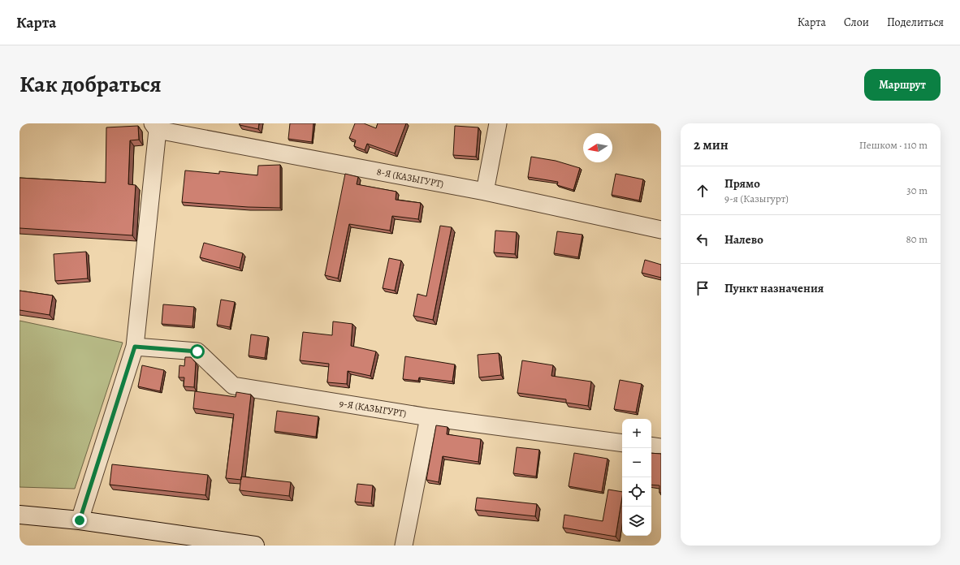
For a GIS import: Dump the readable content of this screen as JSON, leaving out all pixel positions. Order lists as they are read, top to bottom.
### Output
{
  "streets": {
    "street": ["8-Я (КАЗЫГУРТ)", "9-Я (КАЗЫГУРТ)"]
  },
  "north": "left",
  "page": {
    "header": "Карта",
    "nav": ["Карта", "Слои", "Поделиться"],
    "title": "Как добраться",
    "buttons": "Маршрут",
    "heading": ["2 мин", "Пешком · 110 m"],
    "list": [
      ["Прямо", "9-я (Казыгурт)", "30 m"],
      ["Налево", "80 m"],
      "Пункт назначения"
    ],
    "map_buttons": ["+", "−"]
  }
}
